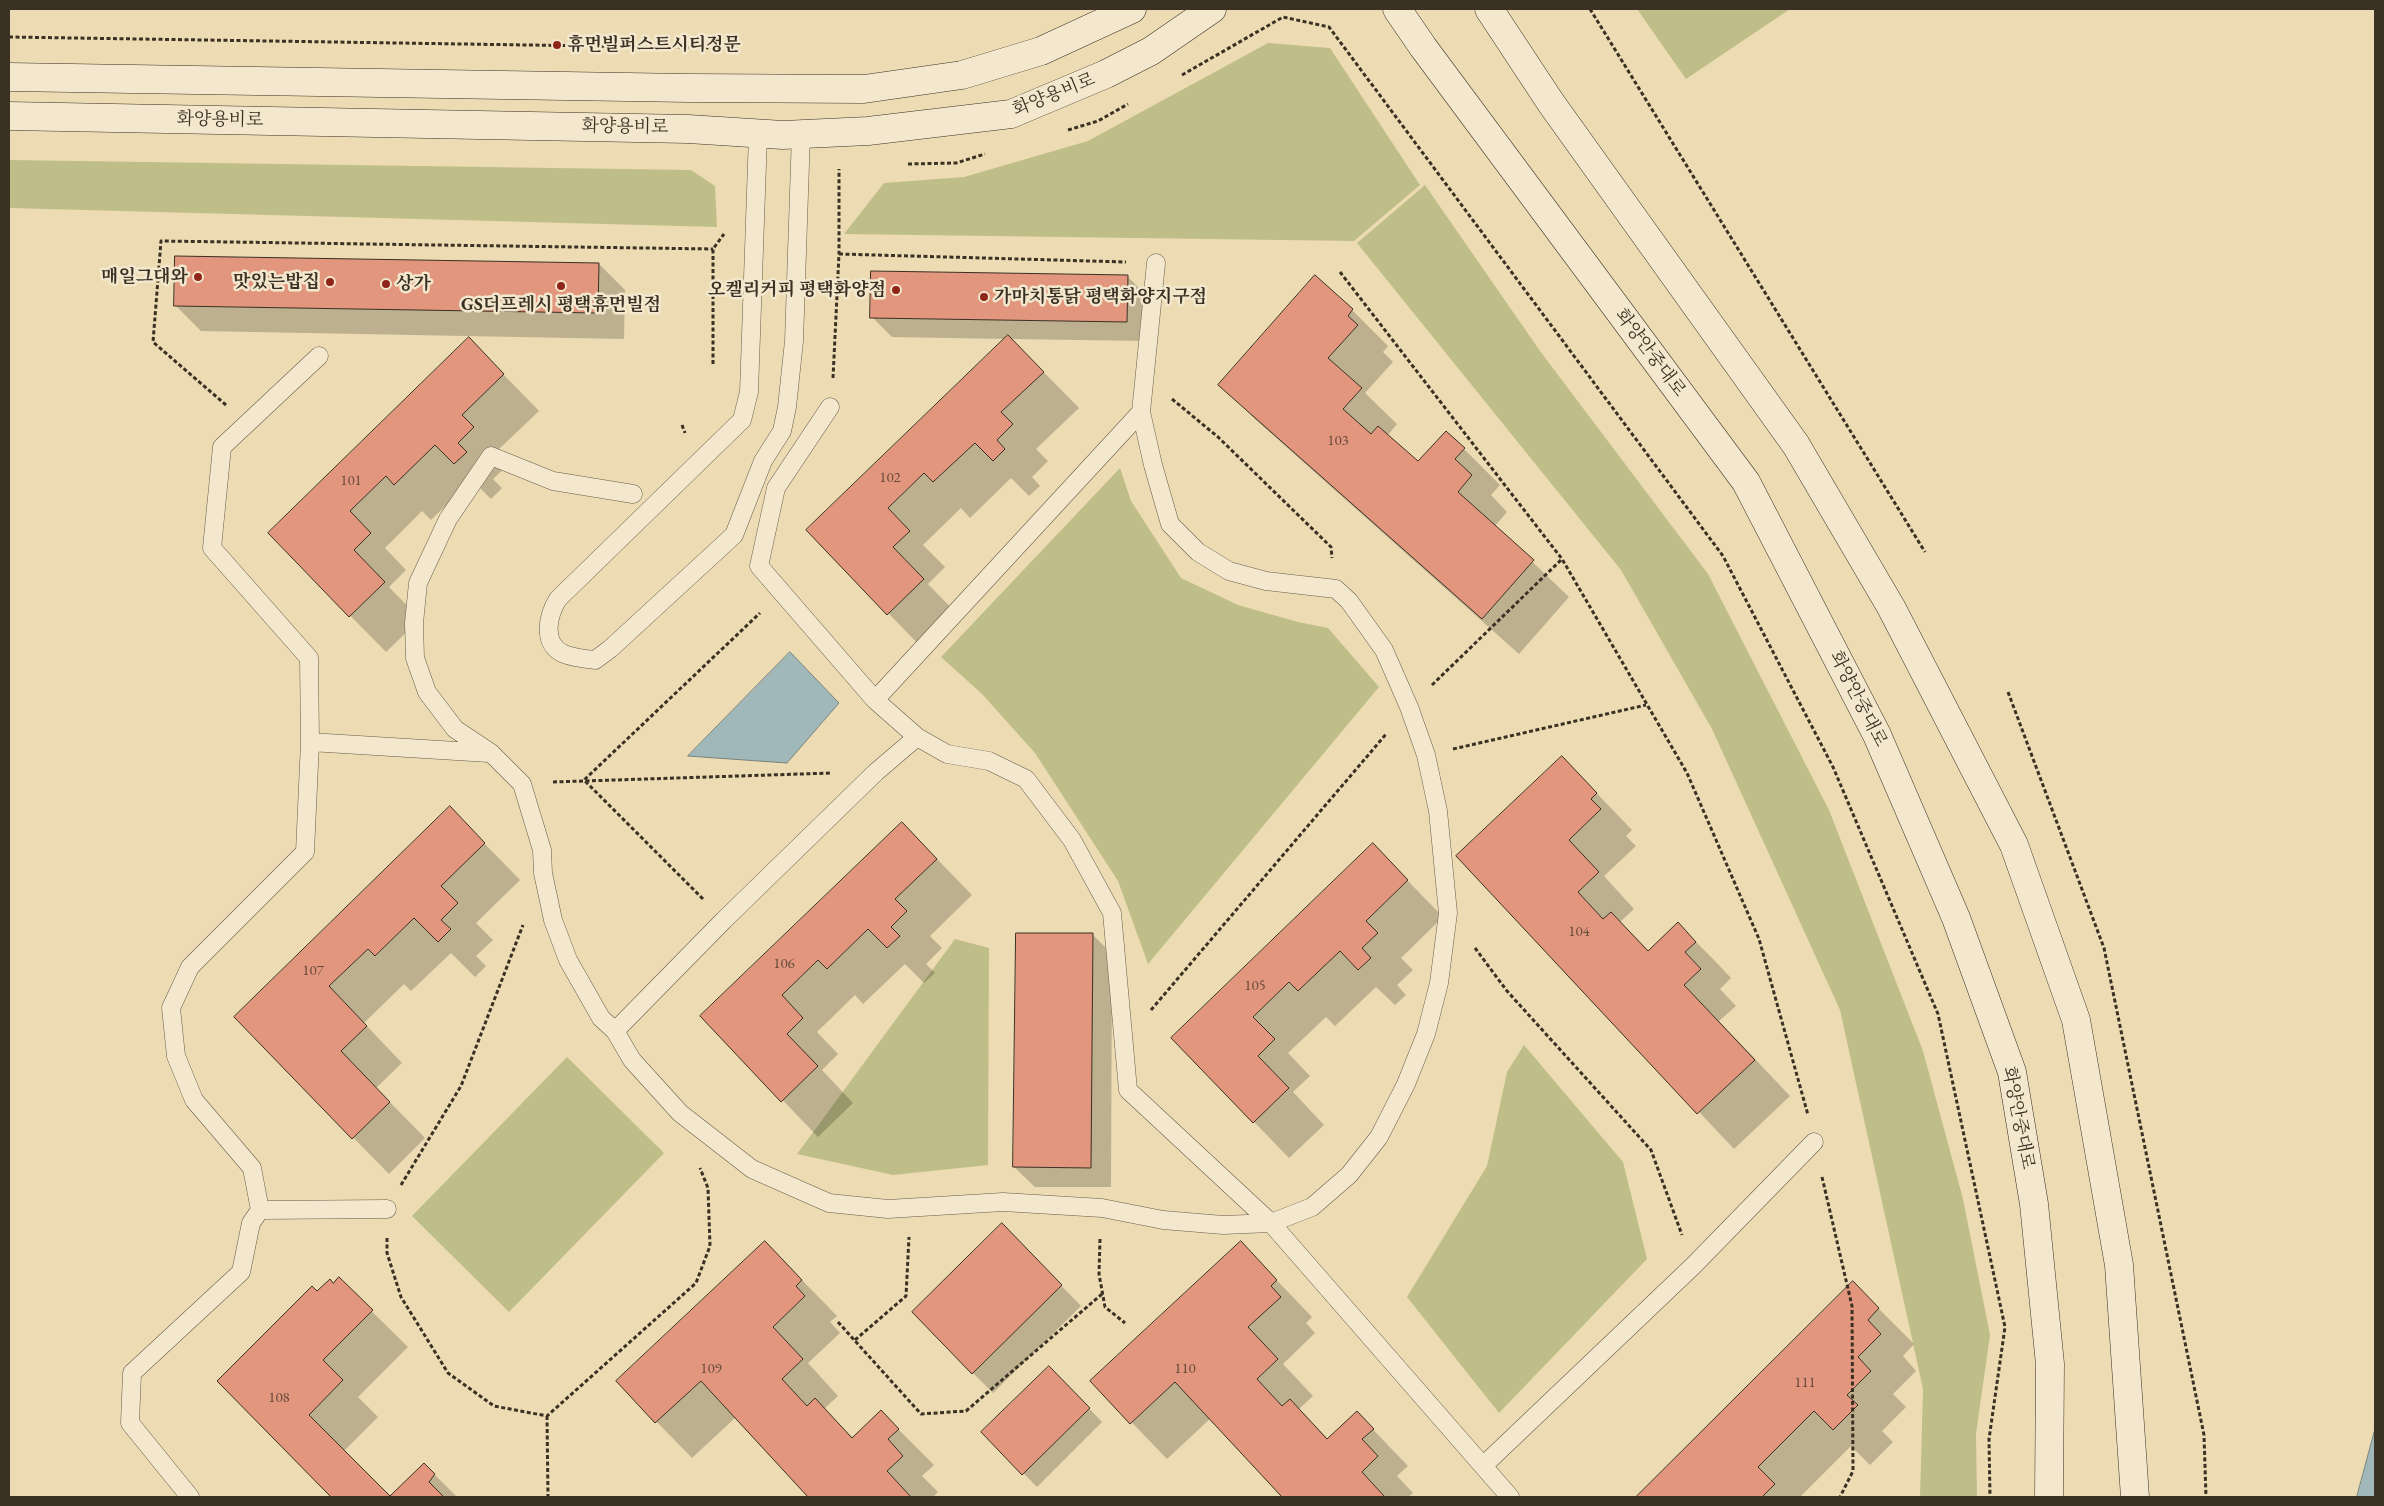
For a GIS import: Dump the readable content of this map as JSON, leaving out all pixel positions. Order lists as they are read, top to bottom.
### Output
{
  "streets": {
    "main road": ["화양용비로", "화양안중대로"]
  },
  "places": [
    "휴먼빌퍼스트시티정문",
    "매일그대와",
    "맛있는밥집",
    "상가",
    "GS더프레시 평택휴먼빌점",
    "오켈리커피 평택화양점",
    "가마치통닭 평택화양지구점"
  ],
  "house_numbers": [
    "103",
    "102",
    "101",
    "104",
    "106",
    "107",
    "105",
    "109",
    "110",
    "111",
    "108"
  ]
}
